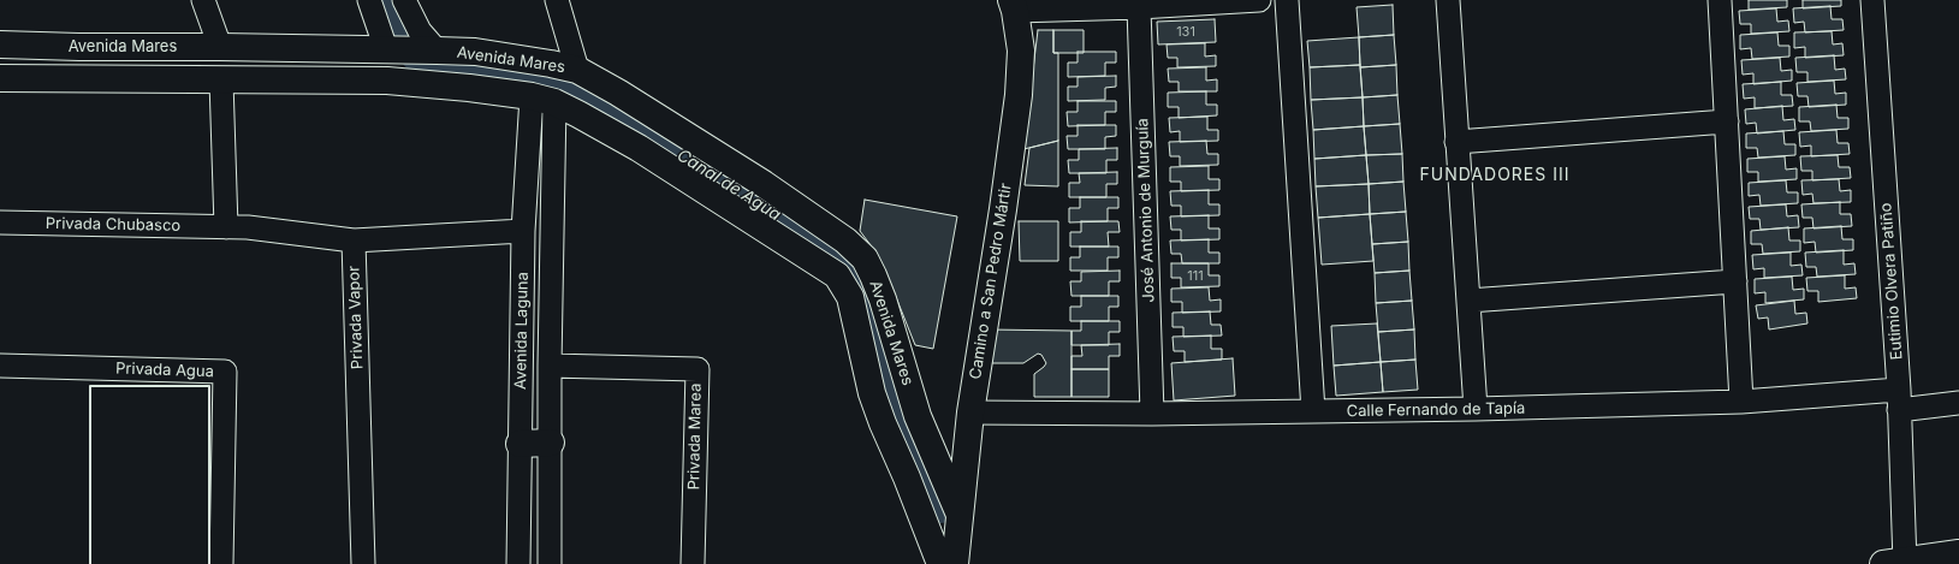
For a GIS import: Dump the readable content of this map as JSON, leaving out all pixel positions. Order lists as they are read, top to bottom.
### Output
{
  "streets": {
    "main road": ["Avenida Mares", "Camino a San Pedro Mártir"],
    "street": [
      "José Antonio de Murguía",
      "Privada Chubasco",
      "Eutimio Olvera Patiño",
      "Privada Vapor",
      "Avenida Laguna",
      "Privada Agua",
      "Calle Fernando de Tapía",
      "Privada Marea"
    ]
  },
  "crossings": [
    ["Avenida Mares", "Camino a San Pedro Mártir"],
    ["Avenida Mares", "Avenida Laguna"],
    ["José Antonio de Murguía", "Calle Fernando de Tapía"],
    ["Privada Chubasco", "Privada Vapor"],
    ["Camino a San Pedro Mártir", "Calle Fernando de Tapía"],
    ["Eutimio Olvera Patiño", "Calle Fernando de Tapía"],
    ["Avenida Laguna", "Privada Marea"]
  ],
  "districts": ["FUNDADORES III"],
  "water": ["Canal de Agua"],
  "house_numbers": ["131", "111"]
}
